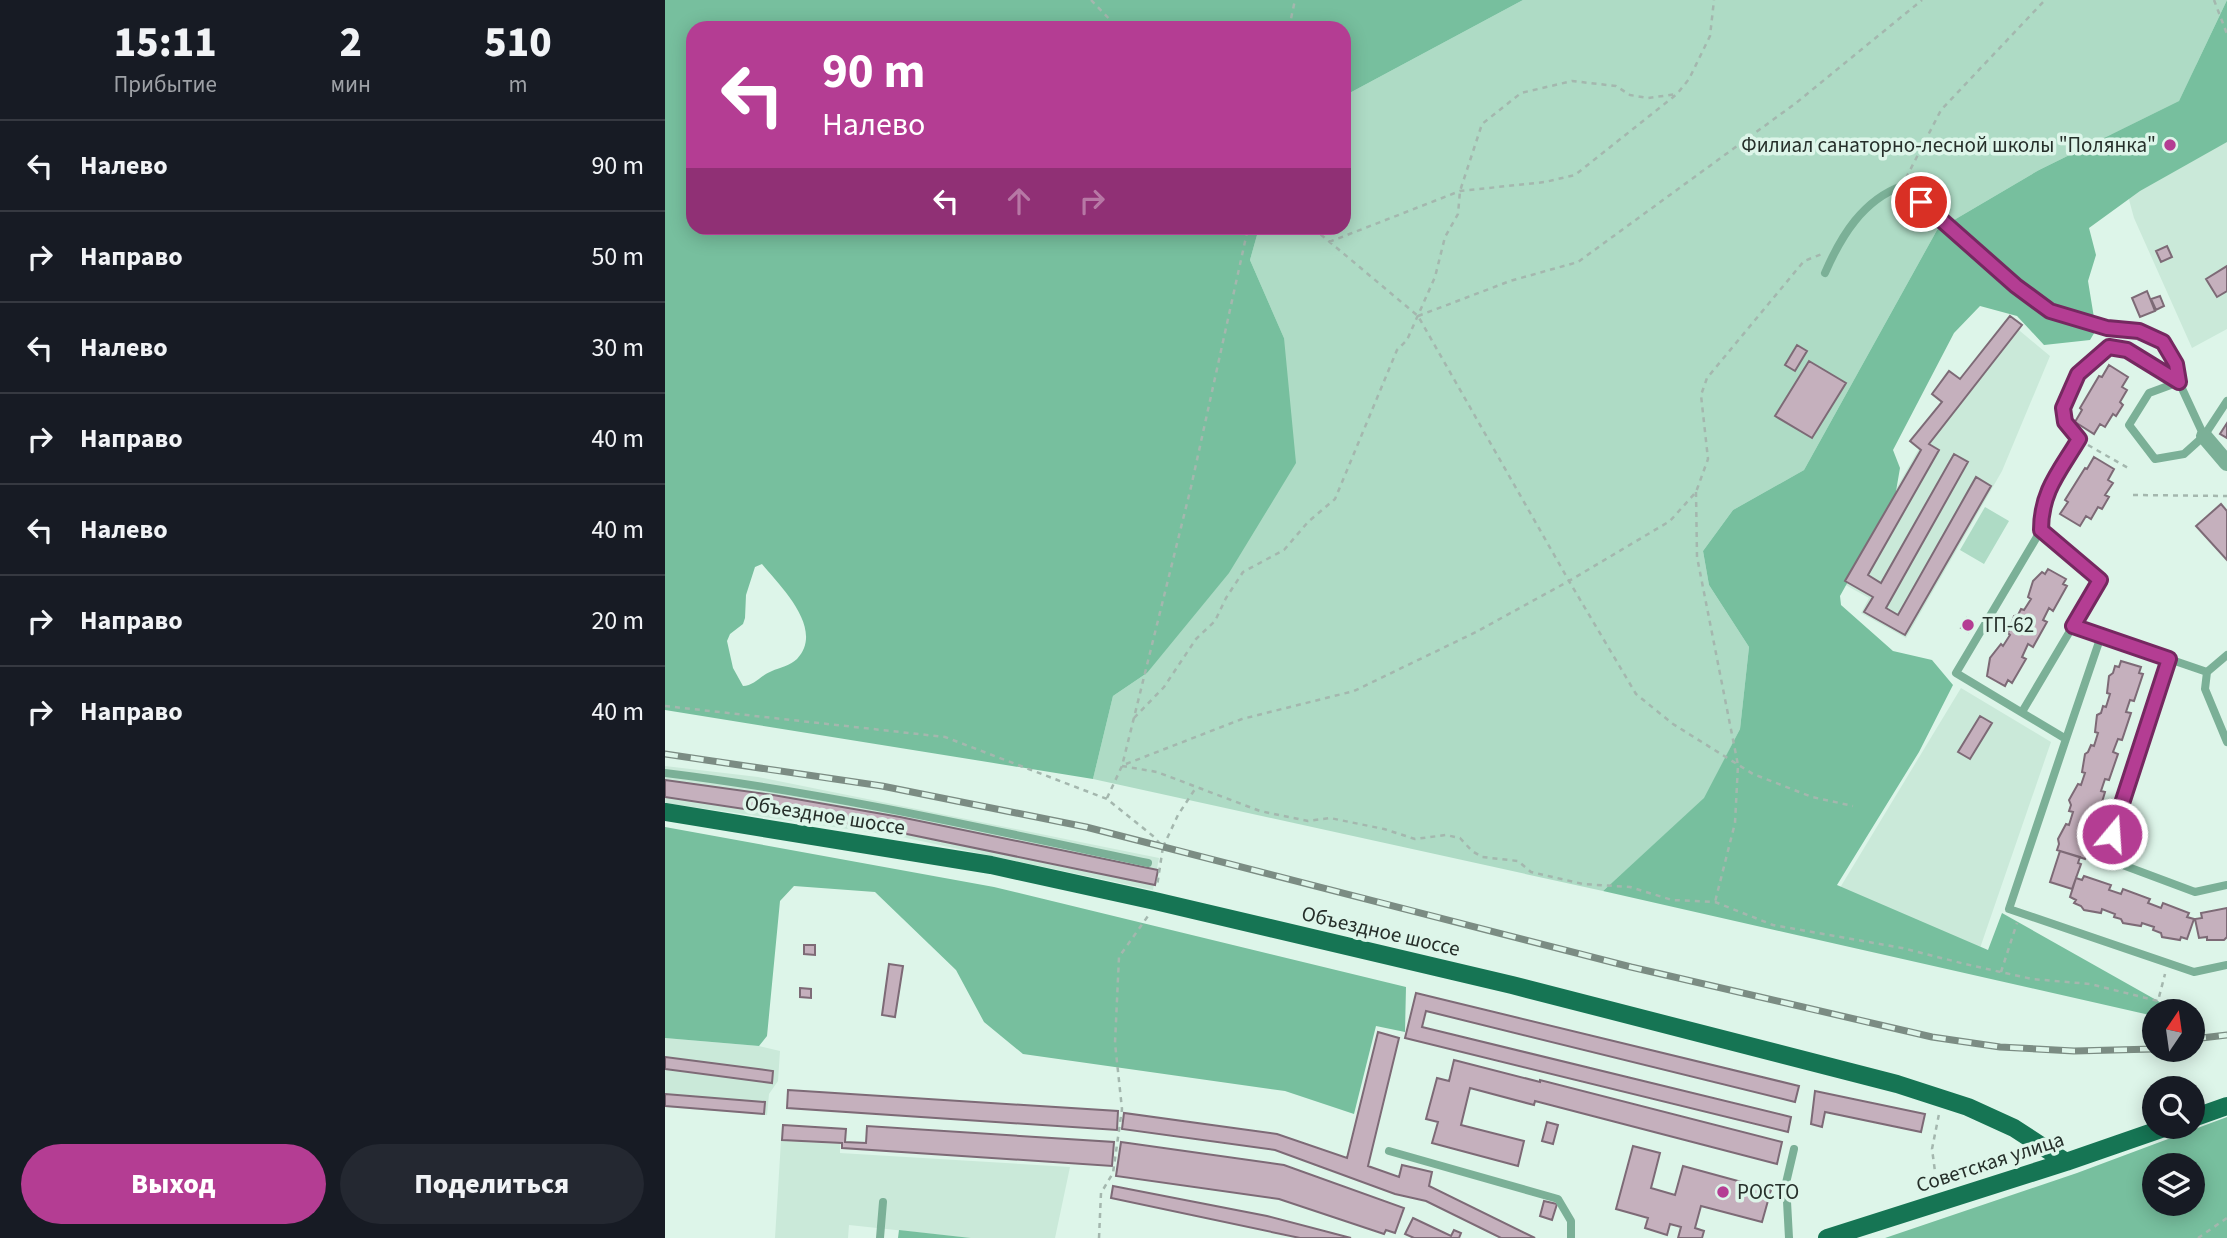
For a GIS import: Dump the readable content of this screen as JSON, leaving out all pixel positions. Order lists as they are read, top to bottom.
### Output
{
  "streets": {
    "main road": ["Объездное шоссе", "Советская улица"]
  },
  "crossings": [
    ["Объездное шоссе", "Советская улица"]
  ],
  "places": ["Филиал санаторно-лесной школы \"Полянка\"", "ТП-62", "РОСТО"],
  "north": "top",
  "page": {
    "eta": [
      "15:11",
      "Прибытие",
      "2",
      "мин",
      "510",
      "m"
    ],
    "turn": ["90 m", "Налево"],
    "list": [
      {
        "name": "Налево",
        "value": "90 m"
      },
      {
        "name": "Направо",
        "value": "50 m"
      },
      {
        "name": "Налево",
        "value": "30 m"
      },
      {
        "name": "Направо",
        "value": "40 m"
      },
      {
        "name": "Налево",
        "value": "40 m"
      },
      {
        "name": "Направо",
        "value": "20 m"
      },
      {
        "name": "Направо",
        "value": "40 m"
      }
    ],
    "buttons": ["Выход", "Поделиться"]
  }
}
